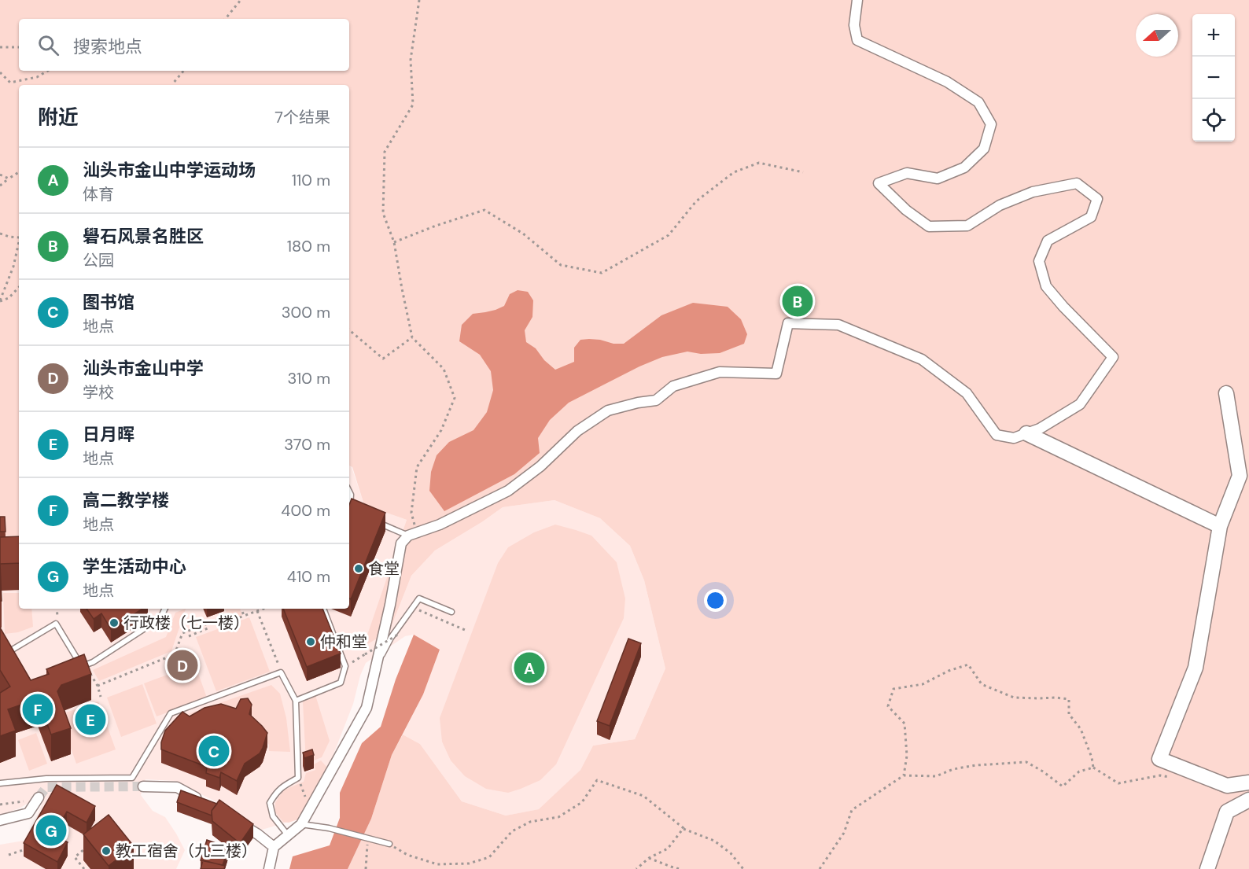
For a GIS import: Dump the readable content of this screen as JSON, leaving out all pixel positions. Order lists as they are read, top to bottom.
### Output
{
  "places": [
    "食堂",
    "行政楼（七一楼）",
    "仲和堂",
    "教工宿舍（九三楼）"
  ],
  "north": "left",
  "page": {
    "map_buttons": ["+", "−"],
    "search": "搜索地点",
    "heading": ["附近", "7个结果"],
    "list": [
      {
        "mark": "A",
        "name": "汕头市金山中学运动场",
        "note": "体育",
        "value": "110 m"
      },
      {
        "mark": "B",
        "name": "礐石风景名胜区",
        "note": "公园",
        "value": "180 m"
      },
      {
        "mark": "C",
        "name": "图书馆",
        "note": "地点",
        "value": "300 m"
      },
      {
        "mark": "D",
        "name": "汕头市金山中学",
        "note": "学校",
        "value": "310 m"
      },
      {
        "mark": "E",
        "name": "日月晖",
        "note": "地点",
        "value": "370 m"
      },
      {
        "mark": "F",
        "name": "高二教学楼",
        "note": "地点",
        "value": "400 m"
      },
      {
        "mark": "G",
        "name": "学生活动中心",
        "note": "地点",
        "value": "410 m"
      }
    ],
    "pins": [
      "B",
      "D",
      "A",
      "F",
      "E",
      "C",
      "G"
    ]
  }
}
